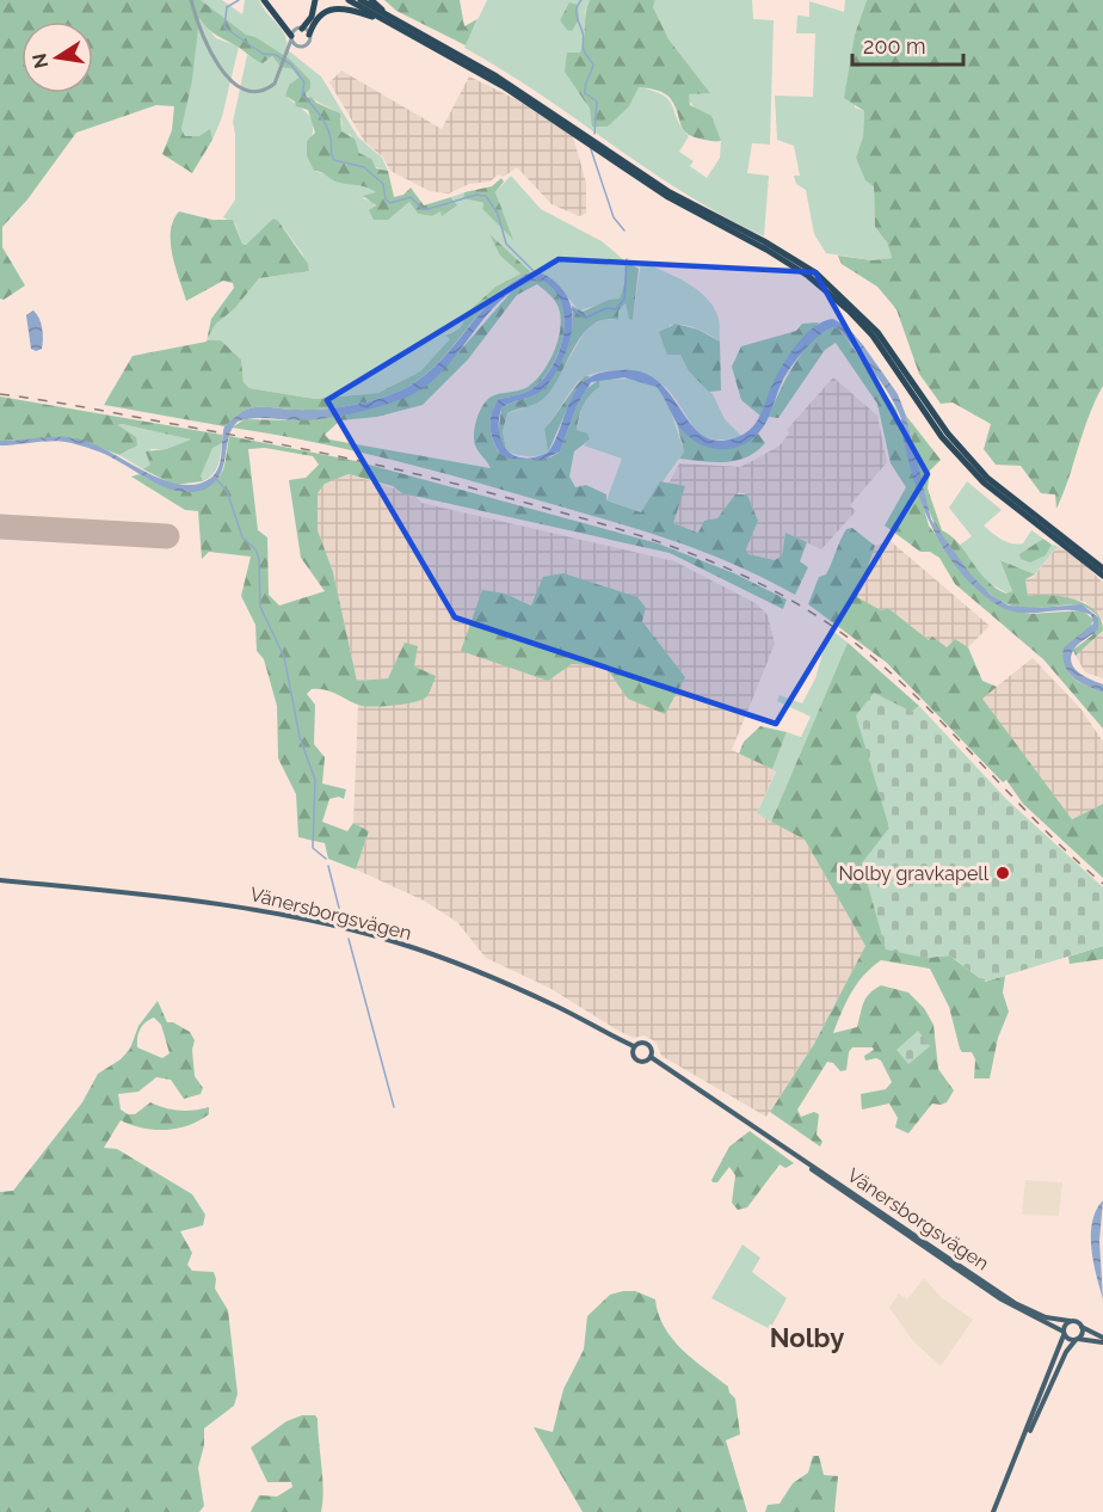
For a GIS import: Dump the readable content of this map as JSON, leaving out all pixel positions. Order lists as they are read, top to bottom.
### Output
{
  "streets": {
    "main road": ["Vänersborgsvägen"]
  },
  "districts": ["Nolby"],
  "places": ["Nolby gravkapell"],
  "scale_bar": "200 m",
  "north": "left"
}
